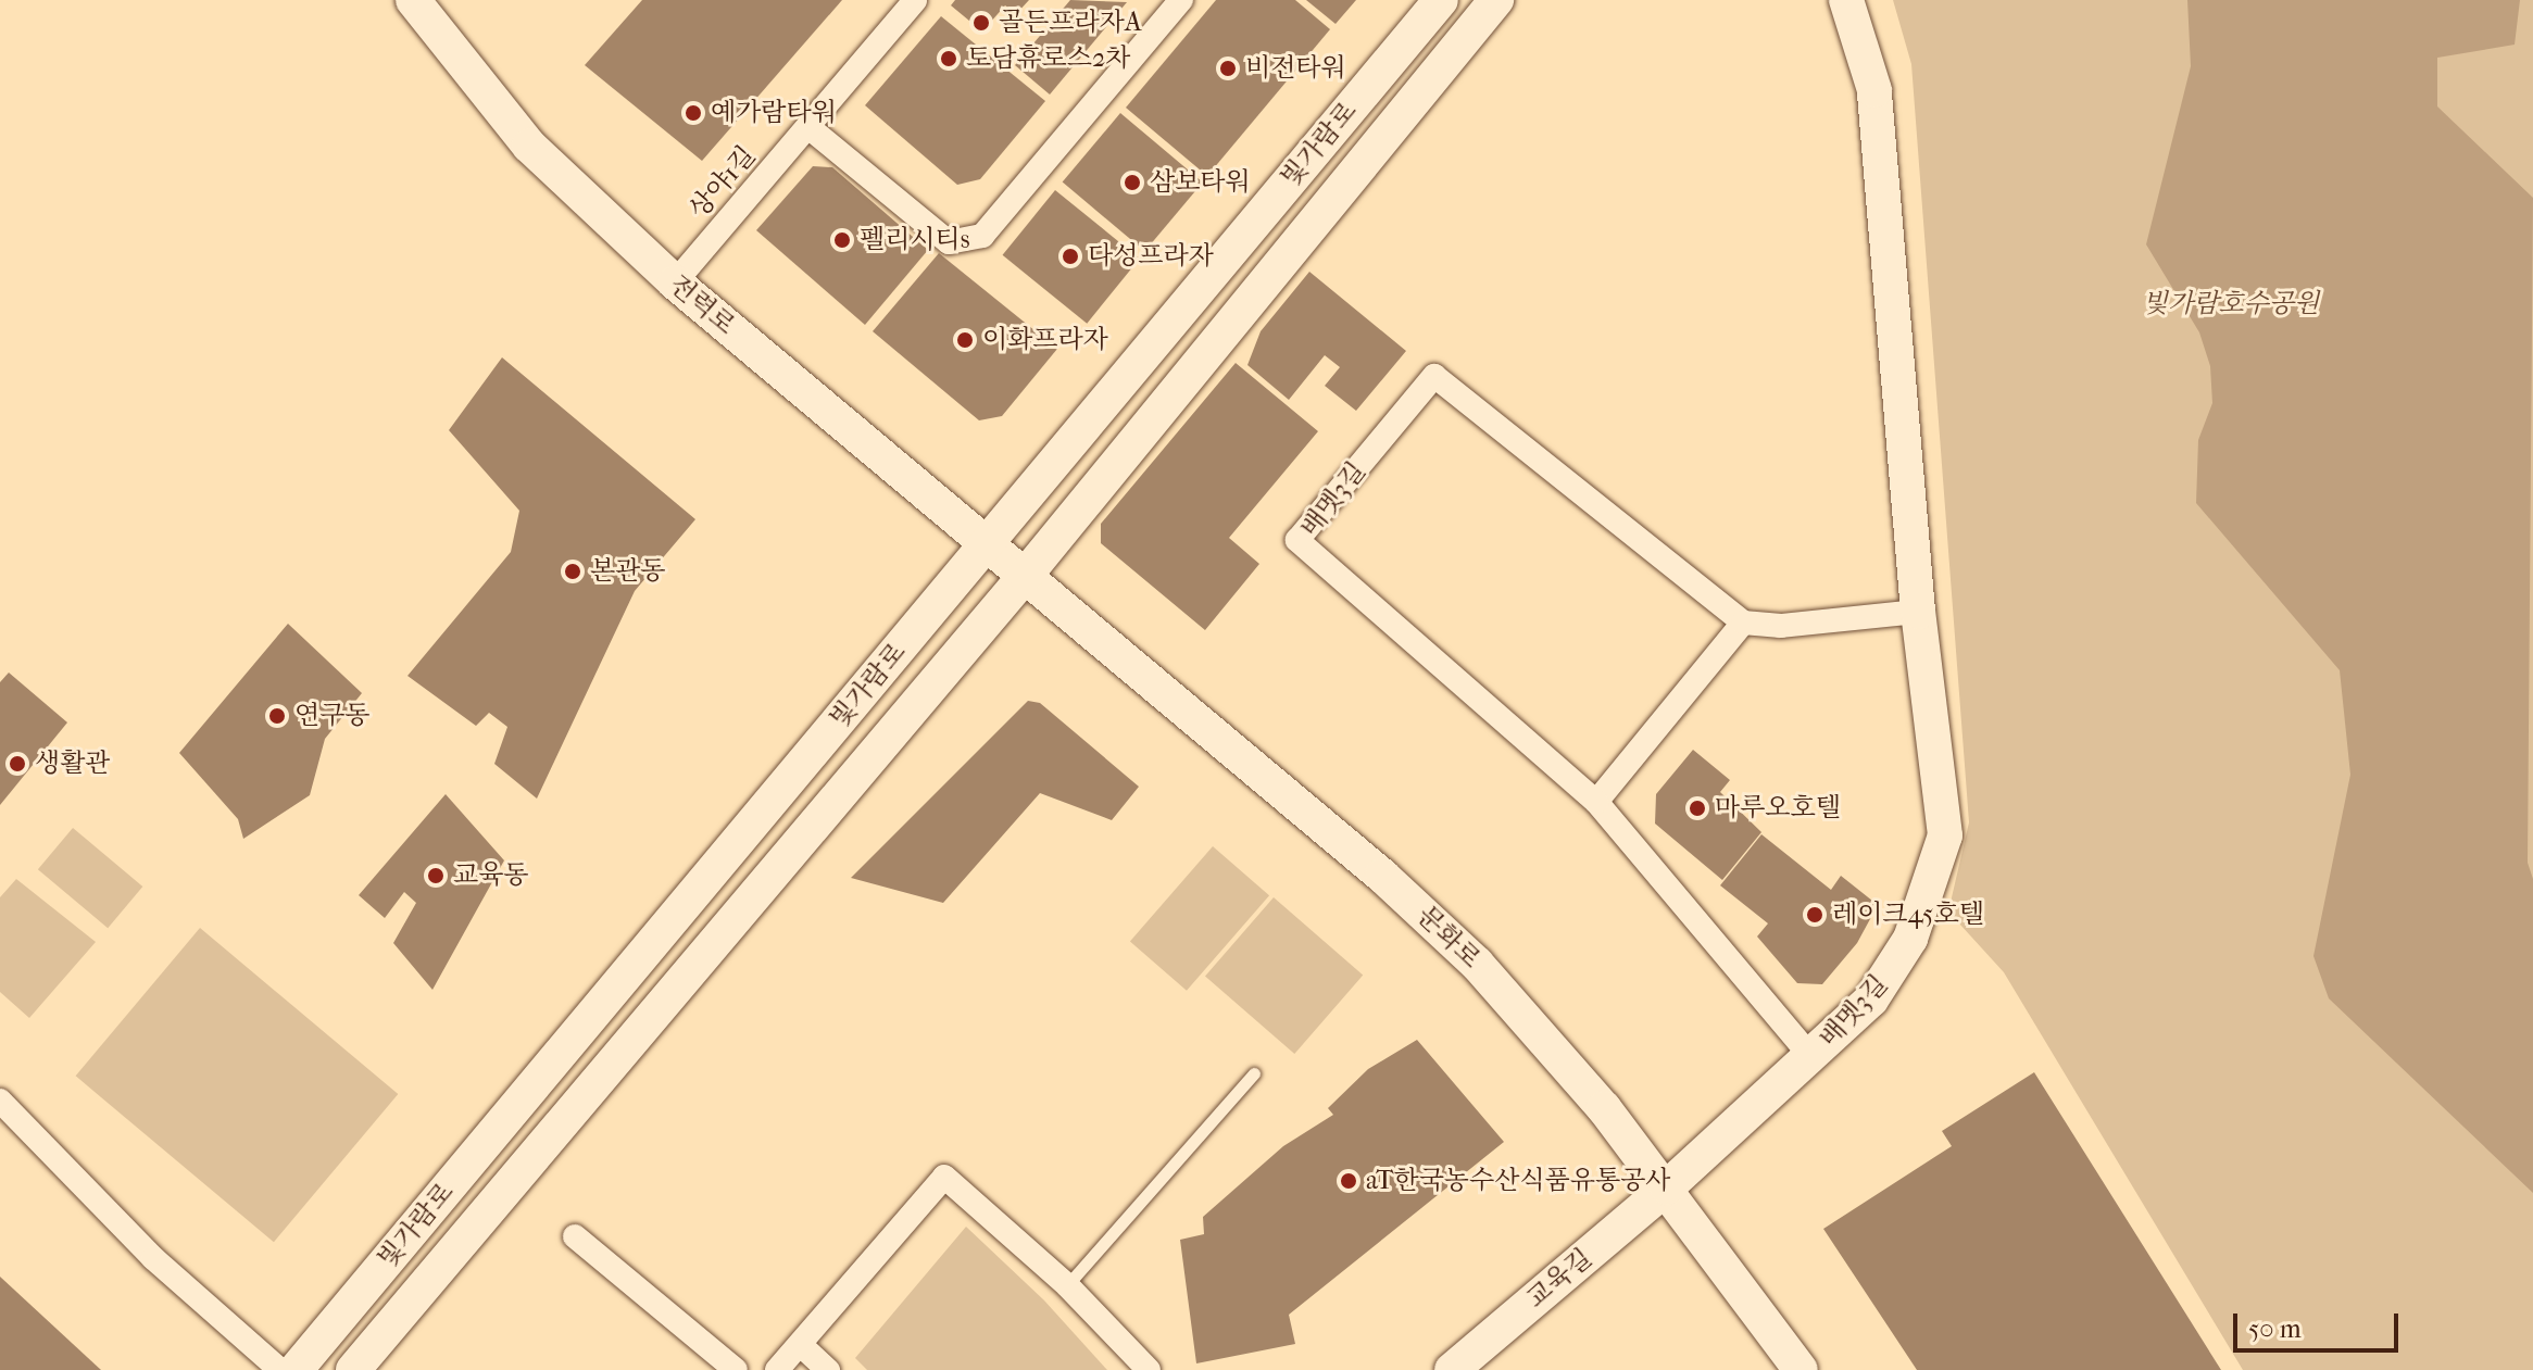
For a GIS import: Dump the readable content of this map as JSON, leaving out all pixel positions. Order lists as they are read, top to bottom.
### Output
{
  "streets": {
    "main road": [
      "빛가람로",
      "전력로",
      "배멧3길",
      "문화로",
      "교육길"
    ],
    "street": ["상야1길"]
  },
  "crossings": [
    ["빛가람로", "전력로"],
    ["빛가람로", "문화로"],
    ["상야1길", "전력로"],
    ["전력로", "문화로"],
    ["배멧3길", "문화로"],
    ["배멧3길", "교육길"],
    ["문화로", "교육길"]
  ],
  "parks": ["빛가람호수공원"],
  "places": [
    "골든프라자A",
    "토담휴로스2차",
    "비전타워",
    "예가람타워",
    "삼보타워",
    "펠리시티s",
    "다성프라자",
    "이화프라자",
    "본관동",
    "연구동",
    "생활관",
    "마루오호텔",
    "교육동",
    "레이크45호텔",
    "aT한국농수산식품유통공사"
  ],
  "scale_bar": "50 m"
}
